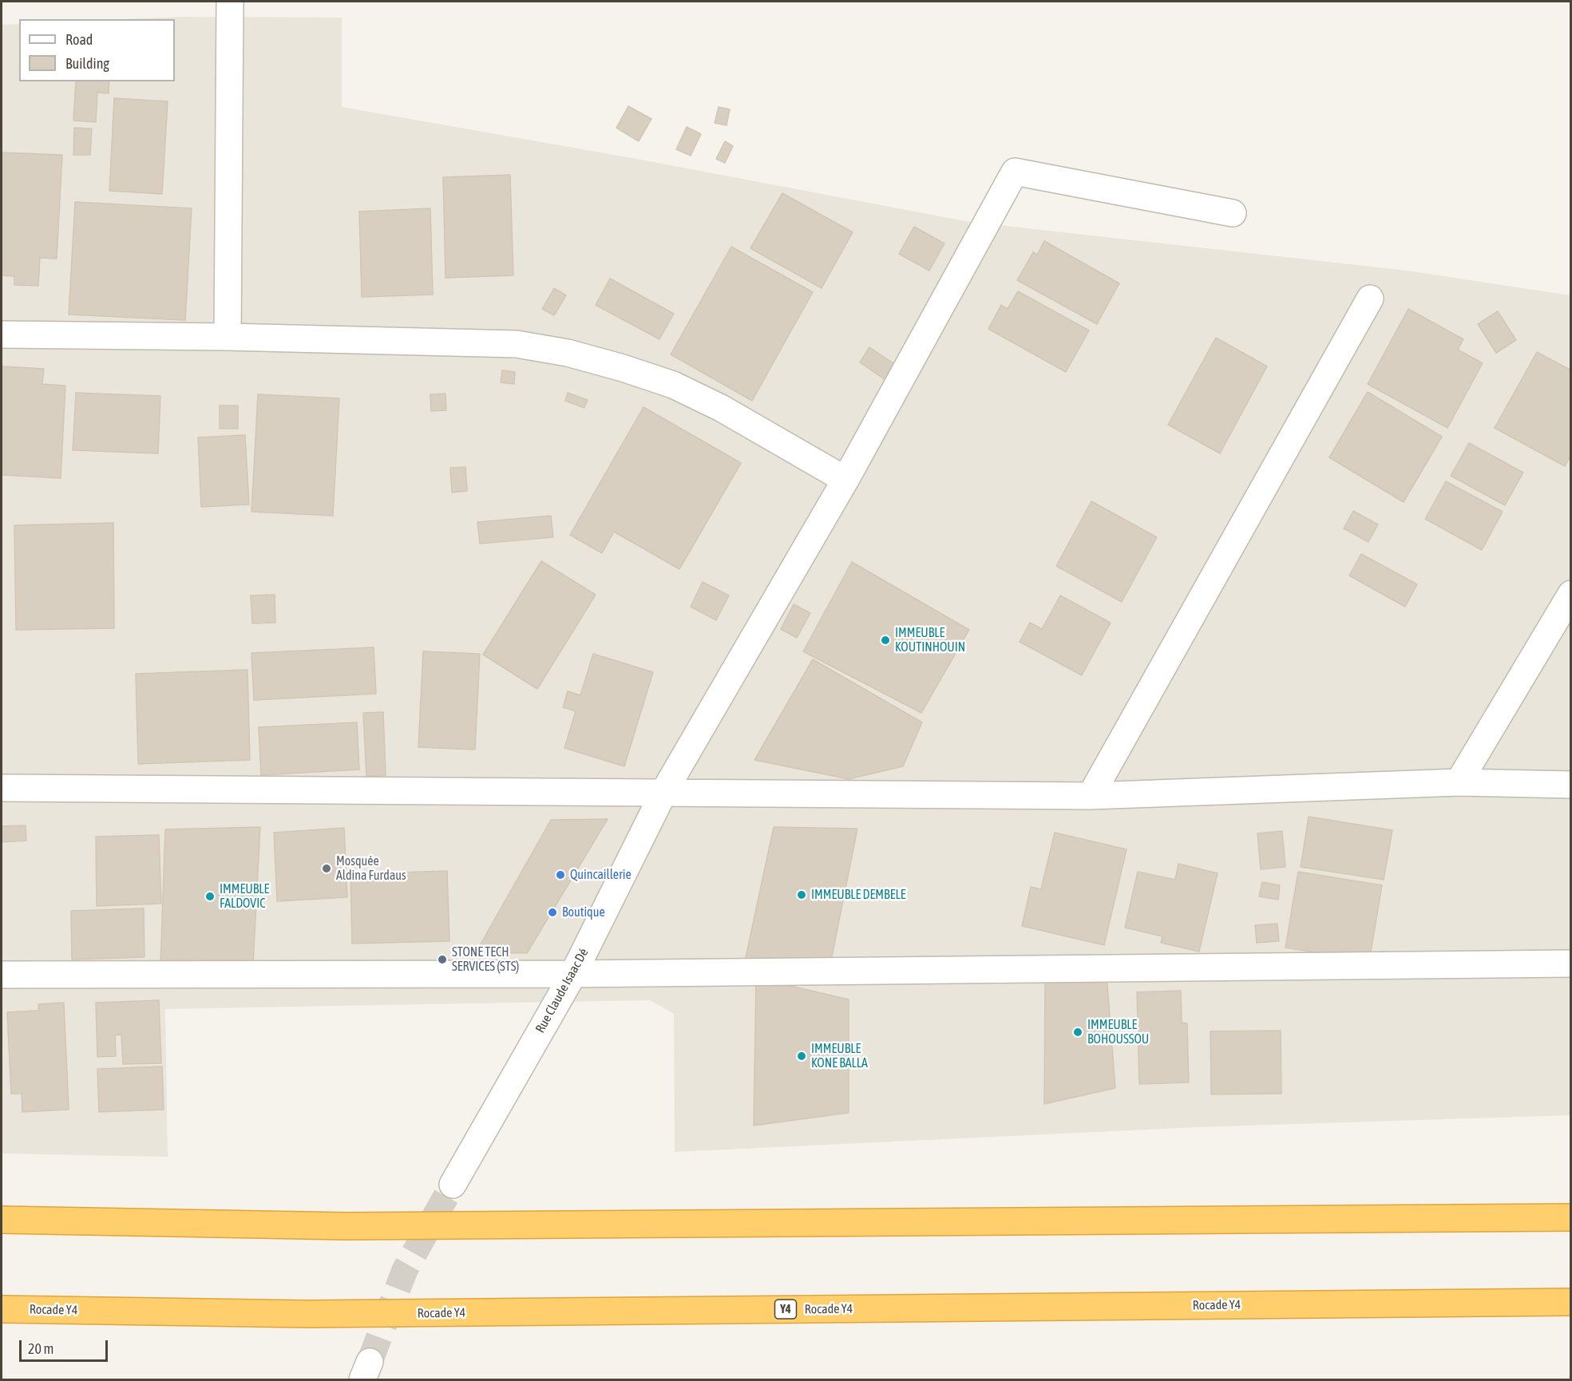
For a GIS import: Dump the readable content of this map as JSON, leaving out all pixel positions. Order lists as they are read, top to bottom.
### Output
{
  "streets": {
    "highway": ["Rocade Y4", "Y4"],
    "street": ["Rue Claude Isaac Dé"]
  },
  "places": [
    "IMMEUBLE KOUTINHOUIN",
    "Mosquée Aldina Furdaus",
    "Quincaillerie",
    "IMMEUBLE DEMBELE",
    "IMMEUBLE FALDOVIC",
    "Boutique",
    "STONE TECH SERVICES (STS)",
    "IMMEUBLE BOHOUSSOU",
    "IMMEUBLE KONE BALLA"
  ],
  "legend": ["Road", "Building"],
  "scale_bar": "20 m"
}
